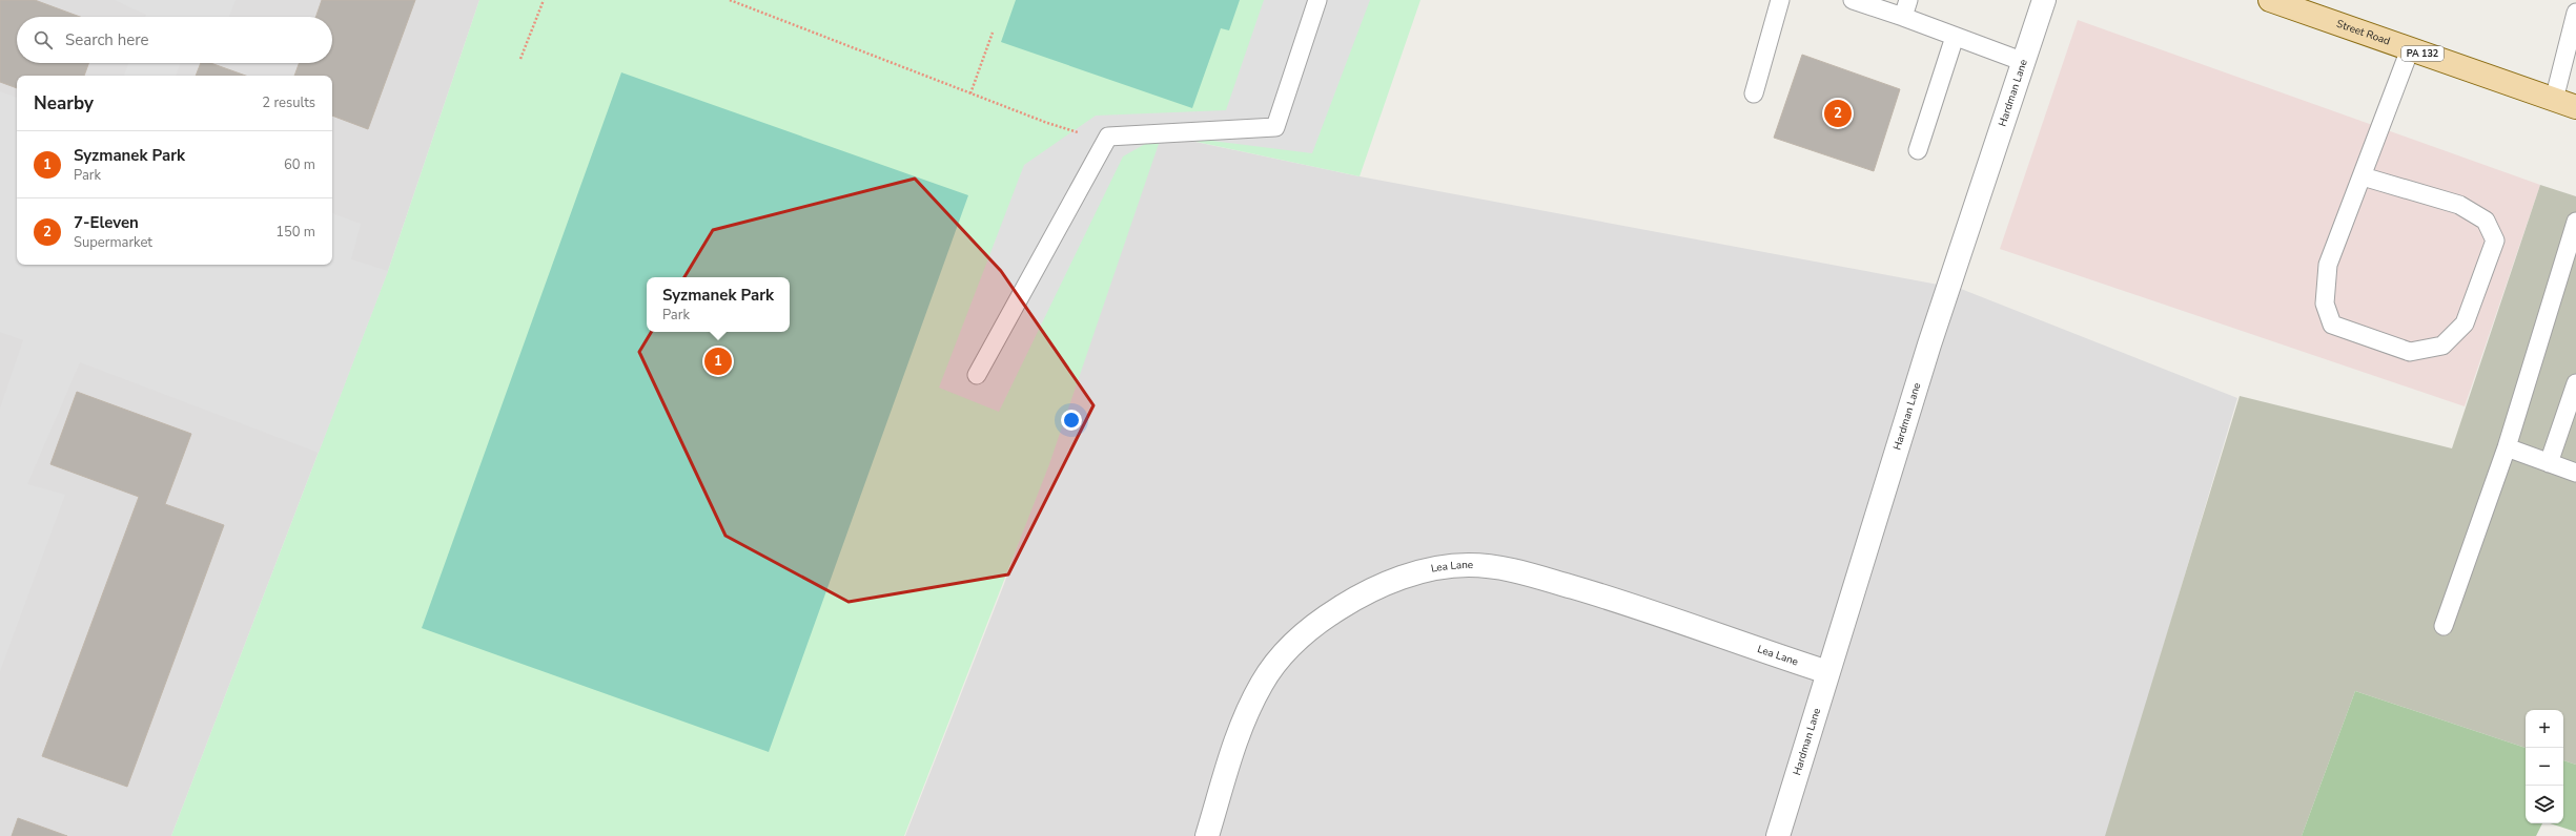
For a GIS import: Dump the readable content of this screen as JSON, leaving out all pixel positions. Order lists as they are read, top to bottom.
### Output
{
  "streets": {
    "main road": ["Street Road", "PA 132"],
    "street": ["Hardman Lane", "Lea Lane"]
  },
  "crossings": [
    ["Hardman Lane", "Lea Lane"]
  ],
  "page": {
    "search": "Search here",
    "heading": ["Nearby", "2 results"],
    "pins": ["2", "1"],
    "list": [
      {
        "mark": "1",
        "name": "Syzmanek Park",
        "note": "Park",
        "value": "60 m"
      },
      {
        "mark": "2",
        "name": "7-Eleven",
        "note": "Supermarket",
        "value": "150 m"
      }
    ],
    "popup": ["Syzmanek Park", "Park"],
    "map_buttons": ["+", "−"]
  }
}
